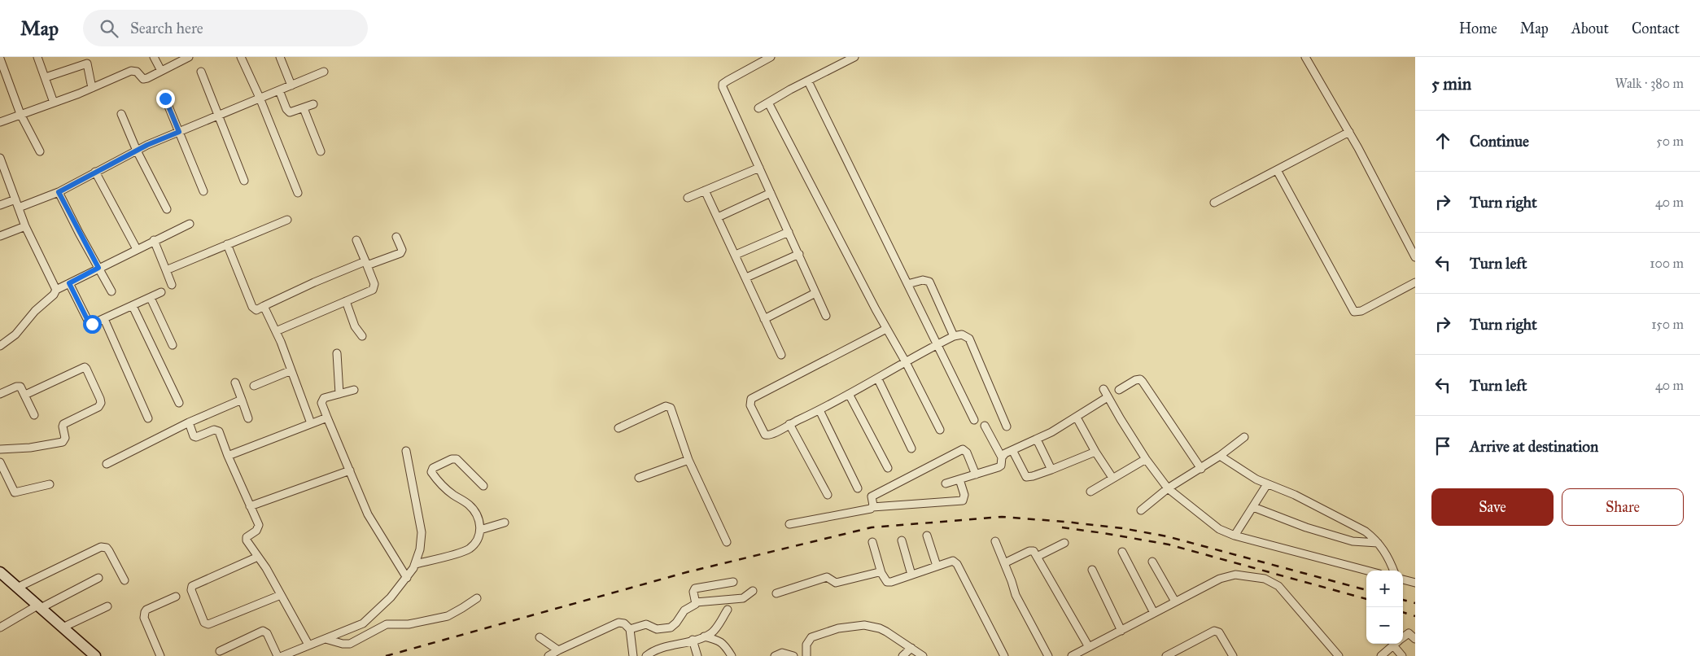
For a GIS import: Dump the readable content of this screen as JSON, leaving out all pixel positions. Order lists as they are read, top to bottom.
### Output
{
  "page": {
    "header": "Map",
    "search": "Search here",
    "nav": [
      "Home",
      "Map",
      "About",
      "Contact"
    ],
    "heading": ["5 min", "Walk · 380 m"],
    "list": [
      ["Continue", "50 m"],
      ["Turn right", "40 m"],
      ["Turn left", "100 m"],
      ["Turn right", "150 m"],
      ["Turn left", "40 m"],
      "Arrive at destination"
    ],
    "buttons": ["Save", "Share"],
    "map_buttons": ["+", "−"]
  }
}
